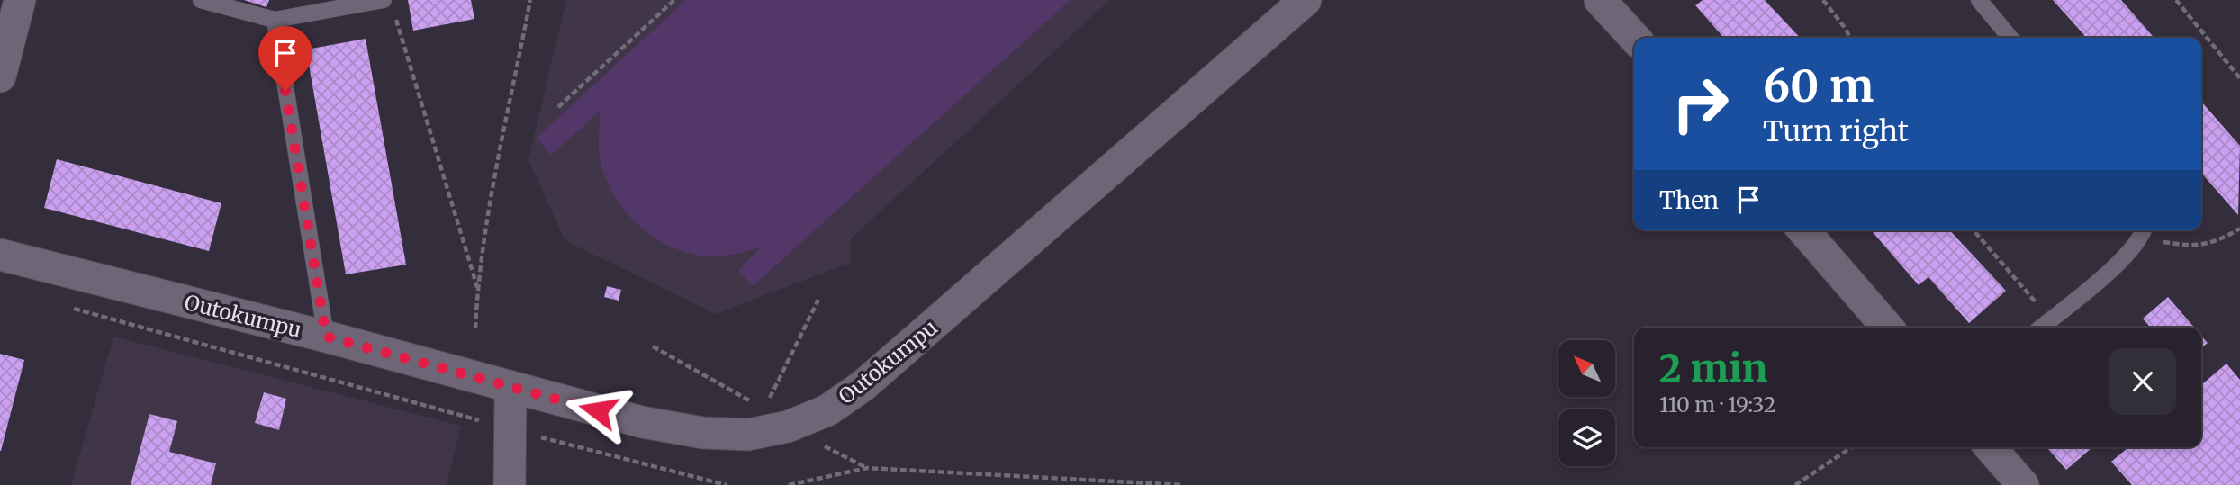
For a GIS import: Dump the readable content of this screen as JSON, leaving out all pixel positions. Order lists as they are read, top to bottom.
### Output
{
  "streets": {
    "street": ["Outokumpu"]
  },
  "north": "top left",
  "page": {
    "turn": ["60 m", "Turn right"],
    "then": "Then",
    "heading": ["2 min", "110 m · 19:32"]
  }
}
